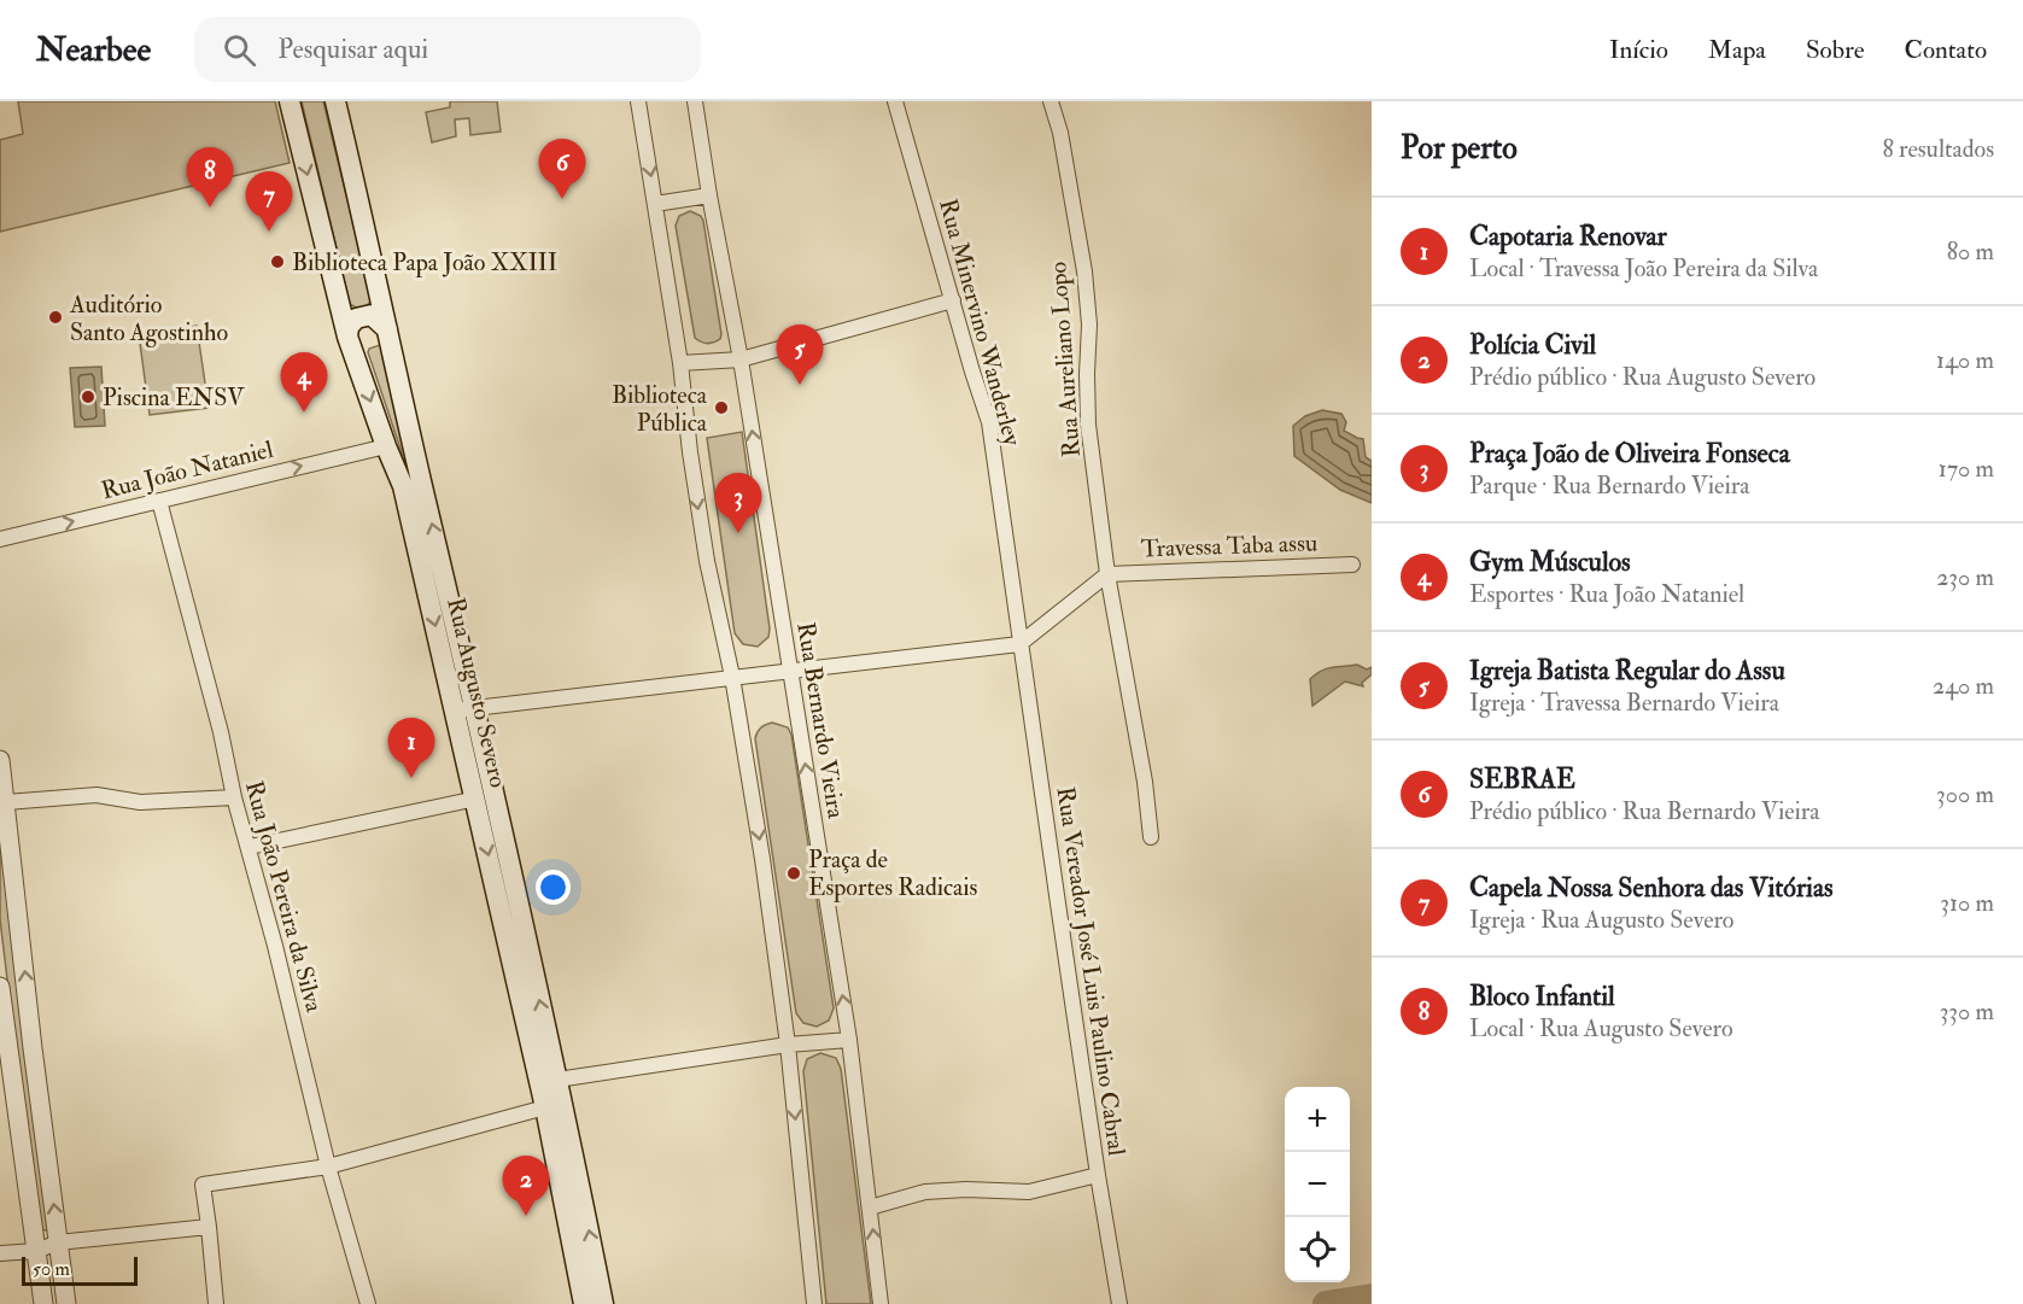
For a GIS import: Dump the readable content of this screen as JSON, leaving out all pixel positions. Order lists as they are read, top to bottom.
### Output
{
  "streets": {
    "main road": ["Rua Augusto Severo"],
    "street": [
      "Rua Minervino Wanderley",
      "Rua Aureliano Lopo",
      "Rua João Nataniel",
      "Travessa Taba assu",
      "Rua Bernardo Vieira",
      "Rua João Pereira da Silva",
      "Rua Vereador José Luis Paulino Cabral"
    ]
  },
  "crossings": [
    ["Rua Minervino Wanderley", "Rua Vereador José Luis Paulino Cabral"],
    ["Rua Aureliano Lopo", "Travessa Taba assu"],
    ["Rua João Nataniel", "Rua Augusto Severo"],
    ["Rua João Nataniel", "Rua João Pereira da Silva"]
  ],
  "one_way": ["Rua João Nataniel"],
  "places": [
    "Biblioteca Papa João XXIII",
    "Auditório Santo Agostinho",
    "Piscina ENSV",
    "Biblioteca Pública",
    "Praça de Esportes Radicais"
  ],
  "scale_bar": "50 m",
  "page": {
    "header": "Nearbee",
    "search": "Pesquisar aqui",
    "nav": [
      "Início",
      "Mapa",
      "Sobre",
      "Contato"
    ],
    "heading": ["Por perto", "8 resultados"],
    "pins": [
      "6",
      "8",
      "7",
      "5",
      "4",
      "3",
      "1",
      "2"
    ],
    "list": [
      {
        "mark": "1",
        "name": "Capotaria Renovar",
        "note": "Local · Travessa João Pereira da Silva",
        "value": "80 m"
      },
      {
        "mark": "2",
        "name": "Polícia Civil",
        "note": "Prédio público · Rua Augusto Severo",
        "value": "140 m"
      },
      {
        "mark": "3",
        "name": "Praça João de Oliveira Fonseca",
        "note": "Parque · Rua Bernardo Vieira",
        "value": "170 m"
      },
      {
        "mark": "4",
        "name": "Gym Músculos",
        "note": "Esportes · Rua João Nataniel",
        "value": "230 m"
      },
      {
        "mark": "5",
        "name": "Igreja Batista Regular do Assu",
        "note": "Igreja · Travessa Bernardo Vieira",
        "value": "240 m"
      },
      {
        "mark": "6",
        "name": "SEBRAE",
        "note": "Prédio público · Rua Bernardo Vieira",
        "value": "300 m"
      },
      {
        "mark": "7",
        "name": "Capela Nossa Senhora das Vitórias",
        "note": "Igreja · Rua Augusto Severo",
        "value": "310 m"
      },
      {
        "mark": "8",
        "name": "Bloco Infantil",
        "note": "Local · Rua Augusto Severo",
        "value": "330 m"
      }
    ],
    "map_buttons": ["+", "−"],
    "scale": "50 m"
  }
}
